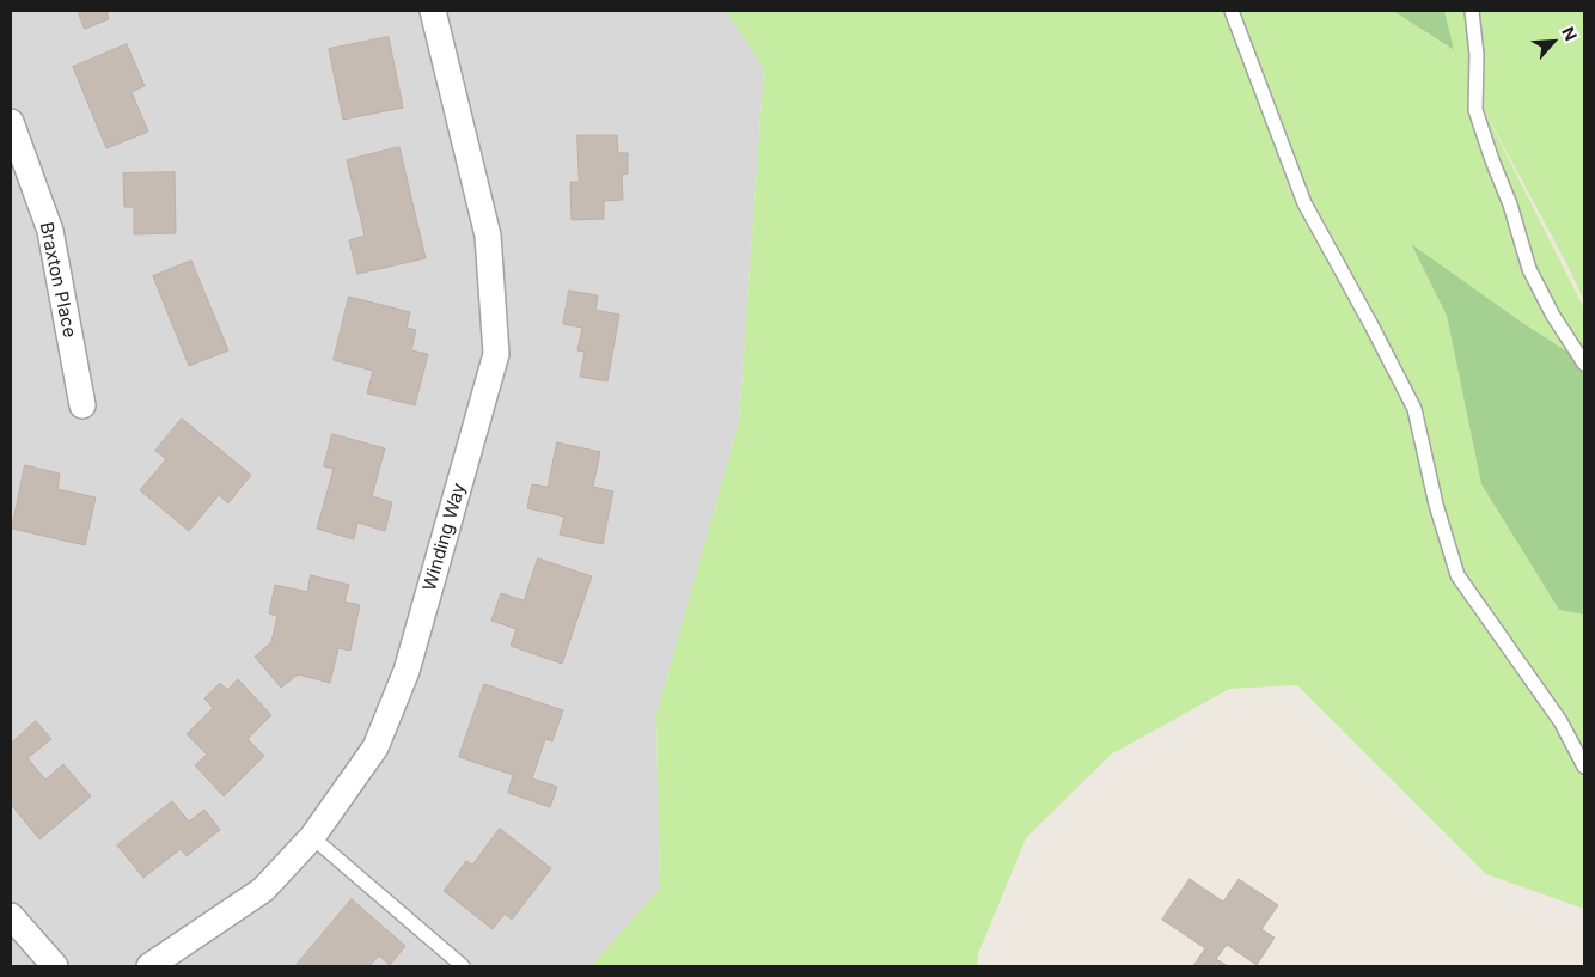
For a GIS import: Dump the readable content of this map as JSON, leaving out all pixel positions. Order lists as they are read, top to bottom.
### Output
{
  "streets": {
    "street": ["Braxton Place", "Winding Way"]
  },
  "north": "top right"
}
